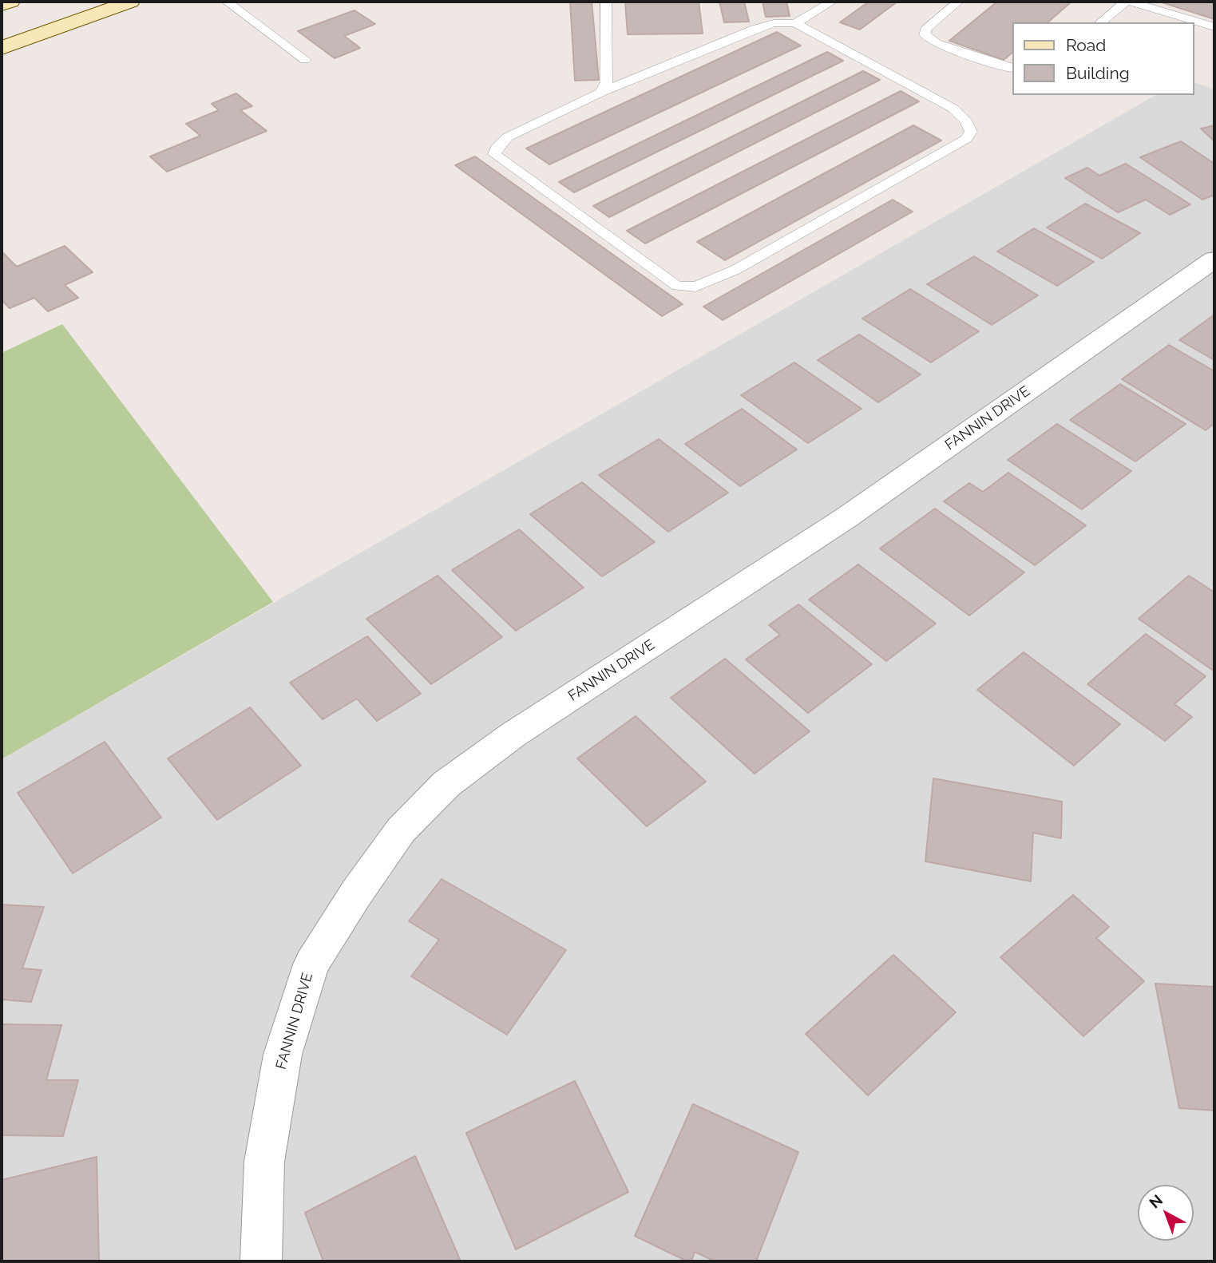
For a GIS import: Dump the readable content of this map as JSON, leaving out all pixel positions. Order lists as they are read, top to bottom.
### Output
{
  "streets": {
    "street": ["FANNIN DRIVE"]
  },
  "legend": ["Road", "Building"],
  "north": "top left"
}
